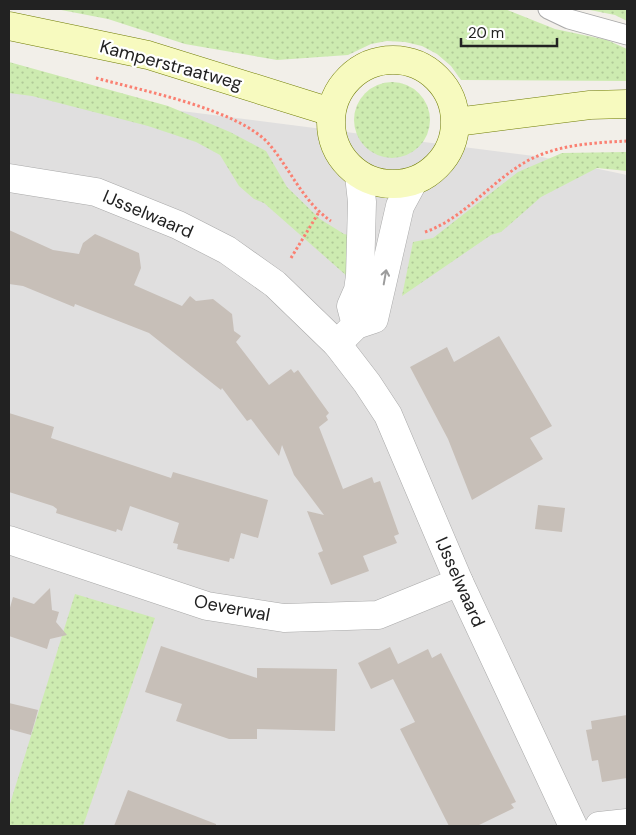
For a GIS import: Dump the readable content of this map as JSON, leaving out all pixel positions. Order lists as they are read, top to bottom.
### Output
{
  "streets": {
    "main road": ["Kamperstraatweg"],
    "street": ["IJsselwaard", "Oeverwal"]
  },
  "crossings": [
    ["IJsselwaard", "Oeverwal"]
  ],
  "scale_bar": "20 m"
}
